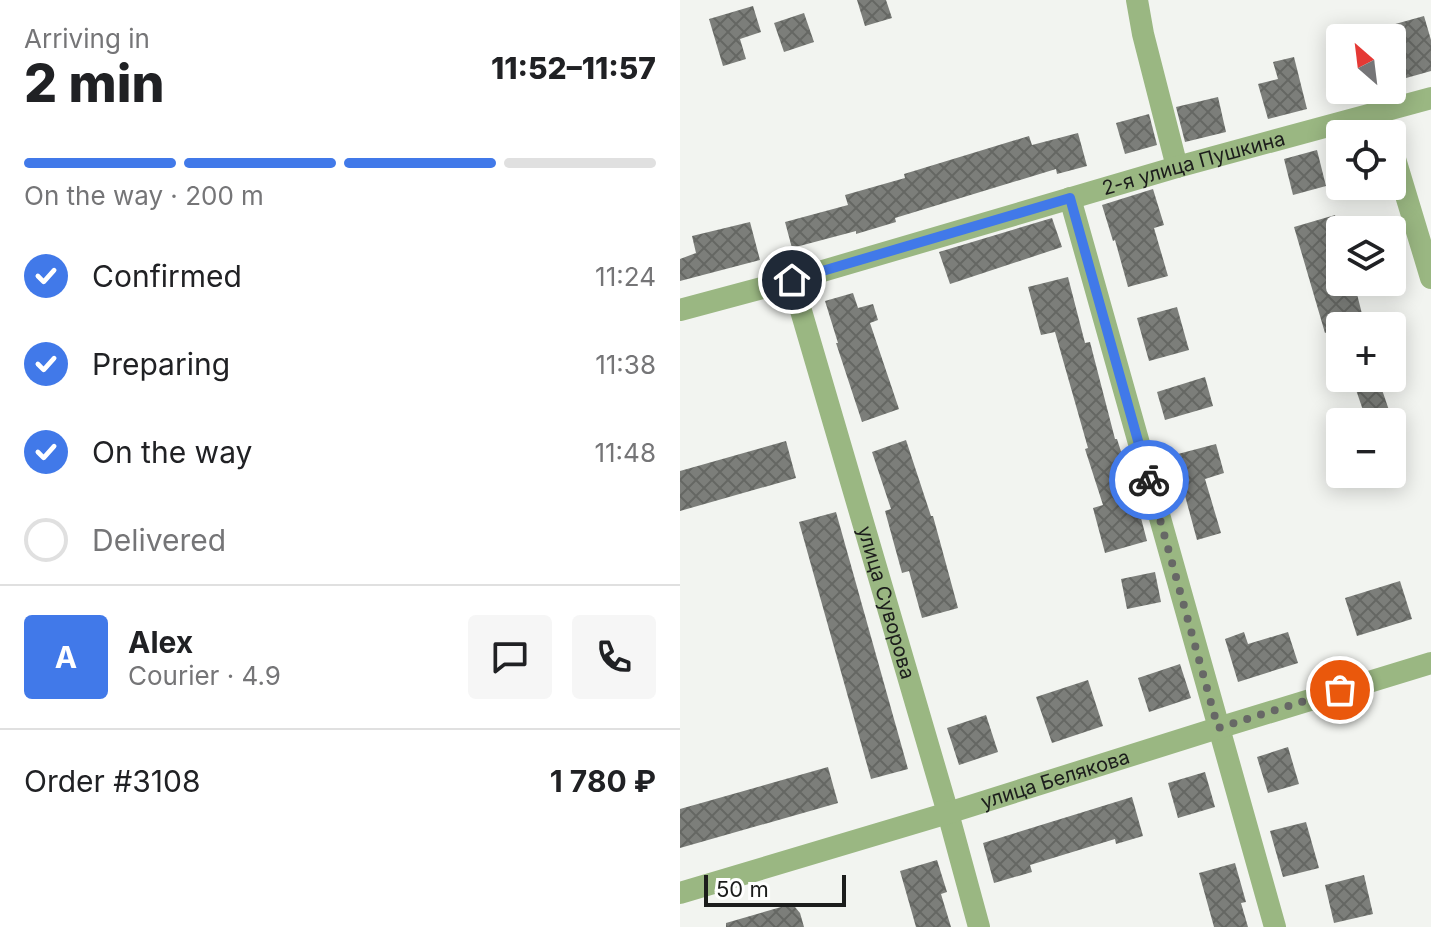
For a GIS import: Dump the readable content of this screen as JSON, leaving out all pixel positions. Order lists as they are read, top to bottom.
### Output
{
  "streets": {
    "street": ["2-я улица Пушкина", "улица Суворова", "улица Белякова"]
  },
  "crossings": [
    ["2-я улица Пушкина", "улица Суворова"],
    ["улица Суворова", "улица Белякова"]
  ],
  "scale_bar": "50 m",
  "north": "top left",
  "page": {
    "heading": ["2 min", "Arriving in", "11:52–11:57"],
    "panel": [
      "Alex",
      "Courier · 4.9",
      "Order #3108",
      "1 780 ₽"
    ],
    "map_buttons": ["+", "−"],
    "bar": "On the way · 200 m",
    "list": [
      ["Confirmed", "11:24"],
      ["Preparing", "11:38"],
      ["On the way", "11:48"],
      "Delivered"
    ],
    "round": "A",
    "scale": "50 m"
  }
}
